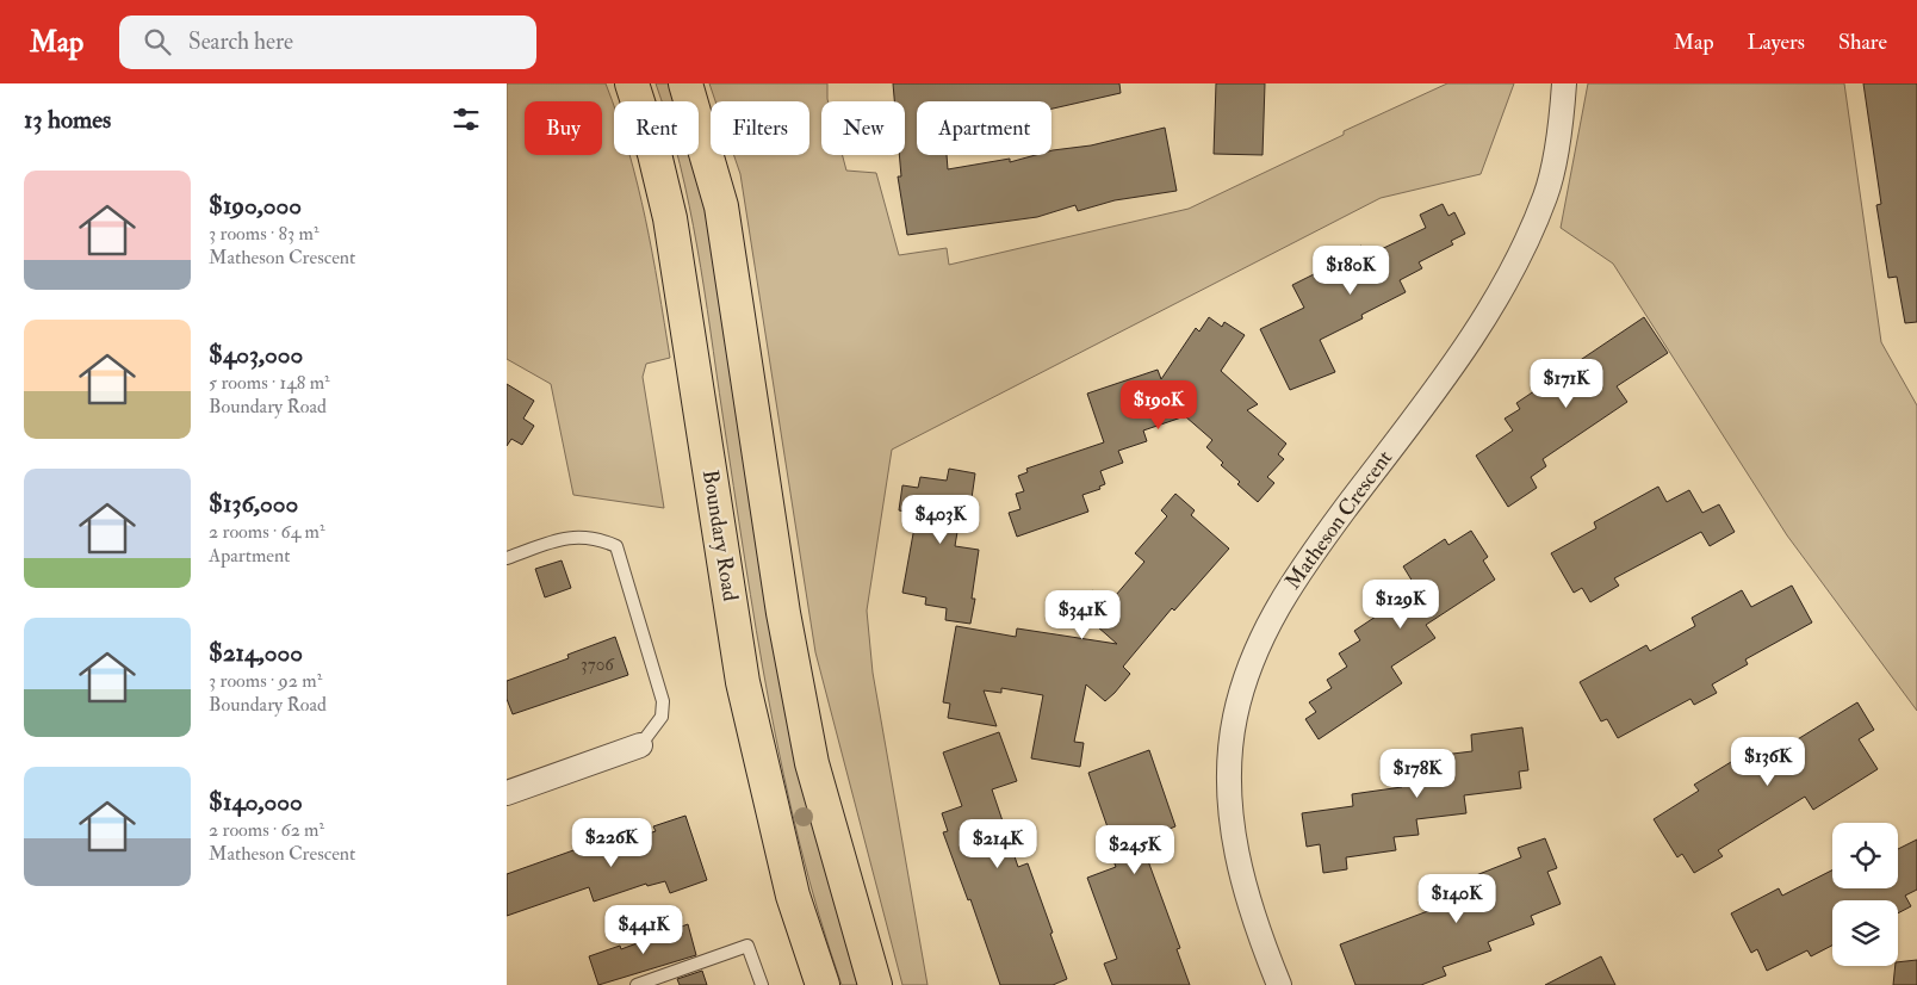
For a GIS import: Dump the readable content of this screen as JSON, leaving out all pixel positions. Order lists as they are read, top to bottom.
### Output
{
  "streets": {
    "main road": ["Boundary Road"],
    "street": ["Matheson Crescent"]
  },
  "house_numbers": ["3706"],
  "page": {
    "header": "Map",
    "search": "Search here",
    "nav": ["Map", "Layers", "Share"],
    "heading": "13 homes",
    "chip": [
      "Buy",
      "Rent",
      "Filters",
      "New",
      "Apartment"
    ],
    "list": [
      {
        "name": "$190,000",
        "note": "3 rooms · 83 m² · Matheson Crescent"
      },
      {
        "name": "$403,000",
        "note": "5 rooms · 148 m² · Boundary Road"
      },
      {
        "name": "$136,000",
        "note": "2 rooms · 64 m² · Apartment"
      },
      {
        "name": "$214,000",
        "note": "3 rooms · 92 m² · Boundary Road"
      },
      {
        "name": "$140,000",
        "note": "2 rooms · 62 m² · Matheson Crescent"
      }
    ],
    "price": [
      "$180K",
      "$171K",
      "$190K",
      "$403K",
      "$129K",
      "$341K",
      "$136K",
      "$178K",
      "$226K",
      "$214K",
      "$245K",
      "$140K",
      "$441K"
    ]
  }
}
